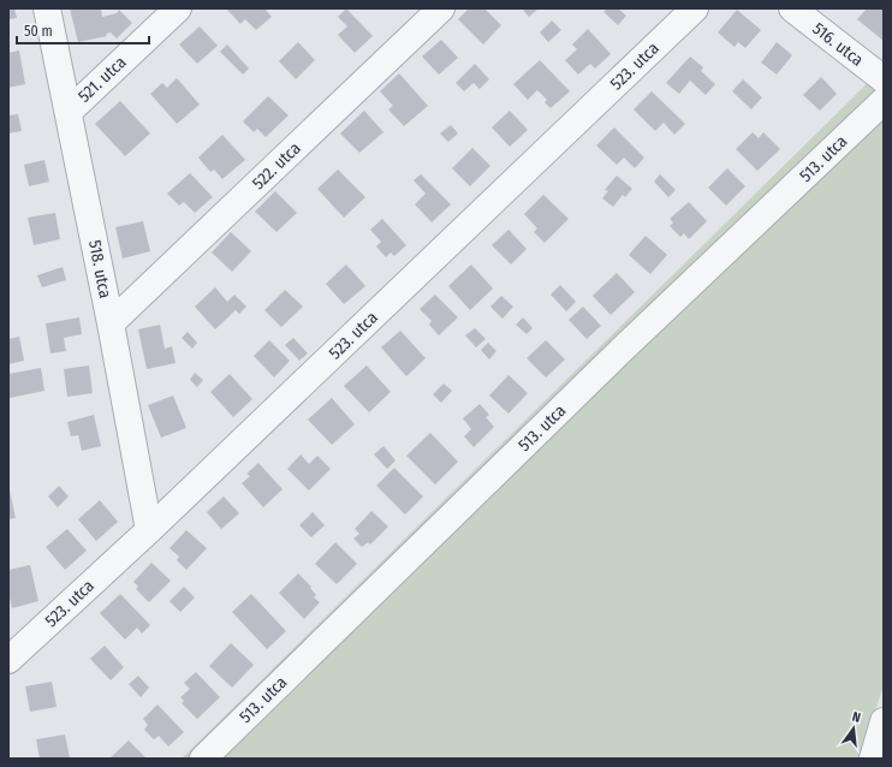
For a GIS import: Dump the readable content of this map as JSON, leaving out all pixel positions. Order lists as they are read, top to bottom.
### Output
{
  "streets": {
    "street": [
      "516. utca",
      "523. utca",
      "521. utca",
      "513. utca",
      "522. utca",
      "518. utca"
    ]
  },
  "crossings": [
    ["523. utca", "518. utca"],
    ["521. utca", "518. utca"],
    ["522. utca", "518. utca"]
  ],
  "scale_bar": "50 m",
  "north": "top"
}
